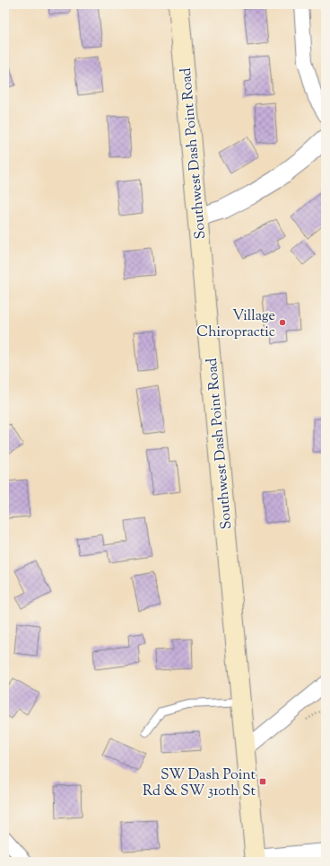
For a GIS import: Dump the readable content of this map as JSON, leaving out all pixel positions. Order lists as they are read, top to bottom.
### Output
{
  "streets": {
    "main road": ["Southwest Dash Point Road"]
  },
  "places": {
    "other": ["Village Chiropractic"],
    "transit": ["SW Dash Point Rd & SW 310th St"]
  }
}
